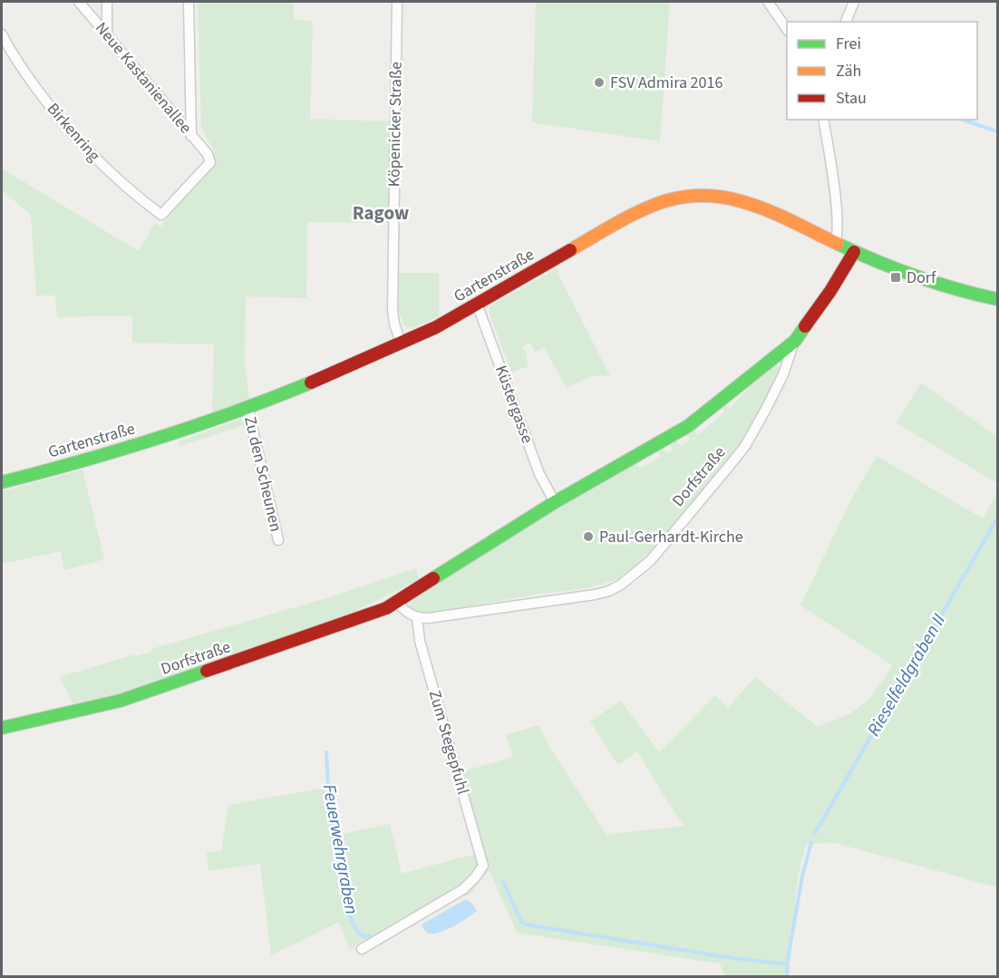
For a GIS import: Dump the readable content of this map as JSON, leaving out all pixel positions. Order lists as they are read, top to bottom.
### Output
{
  "streets": {
    "street": [
      "Neue Kastanienallee",
      "Köpenicker Straße",
      "Birkenring",
      "Gartenstraße",
      "Küstergasse",
      "Zu den Scheunen",
      "Dorfstraße",
      "Zum Stegepfuhl"
    ]
  },
  "crossings": [
    ["Neue Kastanienallee", "Birkenring"],
    ["Köpenicker Straße", "Gartenstraße"],
    ["Gartenstraße", "Küstergasse"],
    ["Gartenstraße", "Zu den Scheunen"],
    ["Gartenstraße", "Dorfstraße"],
    ["Küstergasse", "Dorfstraße"],
    ["Dorfstraße", "Zum Stegepfuhl"]
  ],
  "districts": ["Ragow"],
  "water": ["Rieselfeldgraben II", "Feuerwehrgraben"],
  "places": {
    "other": ["FSV Admira 2016", "Paul-Gerhardt-Kirche"],
    "transit": ["Dorf"]
  },
  "legend": ["Frei", "Zäh", "Stau"]
}
